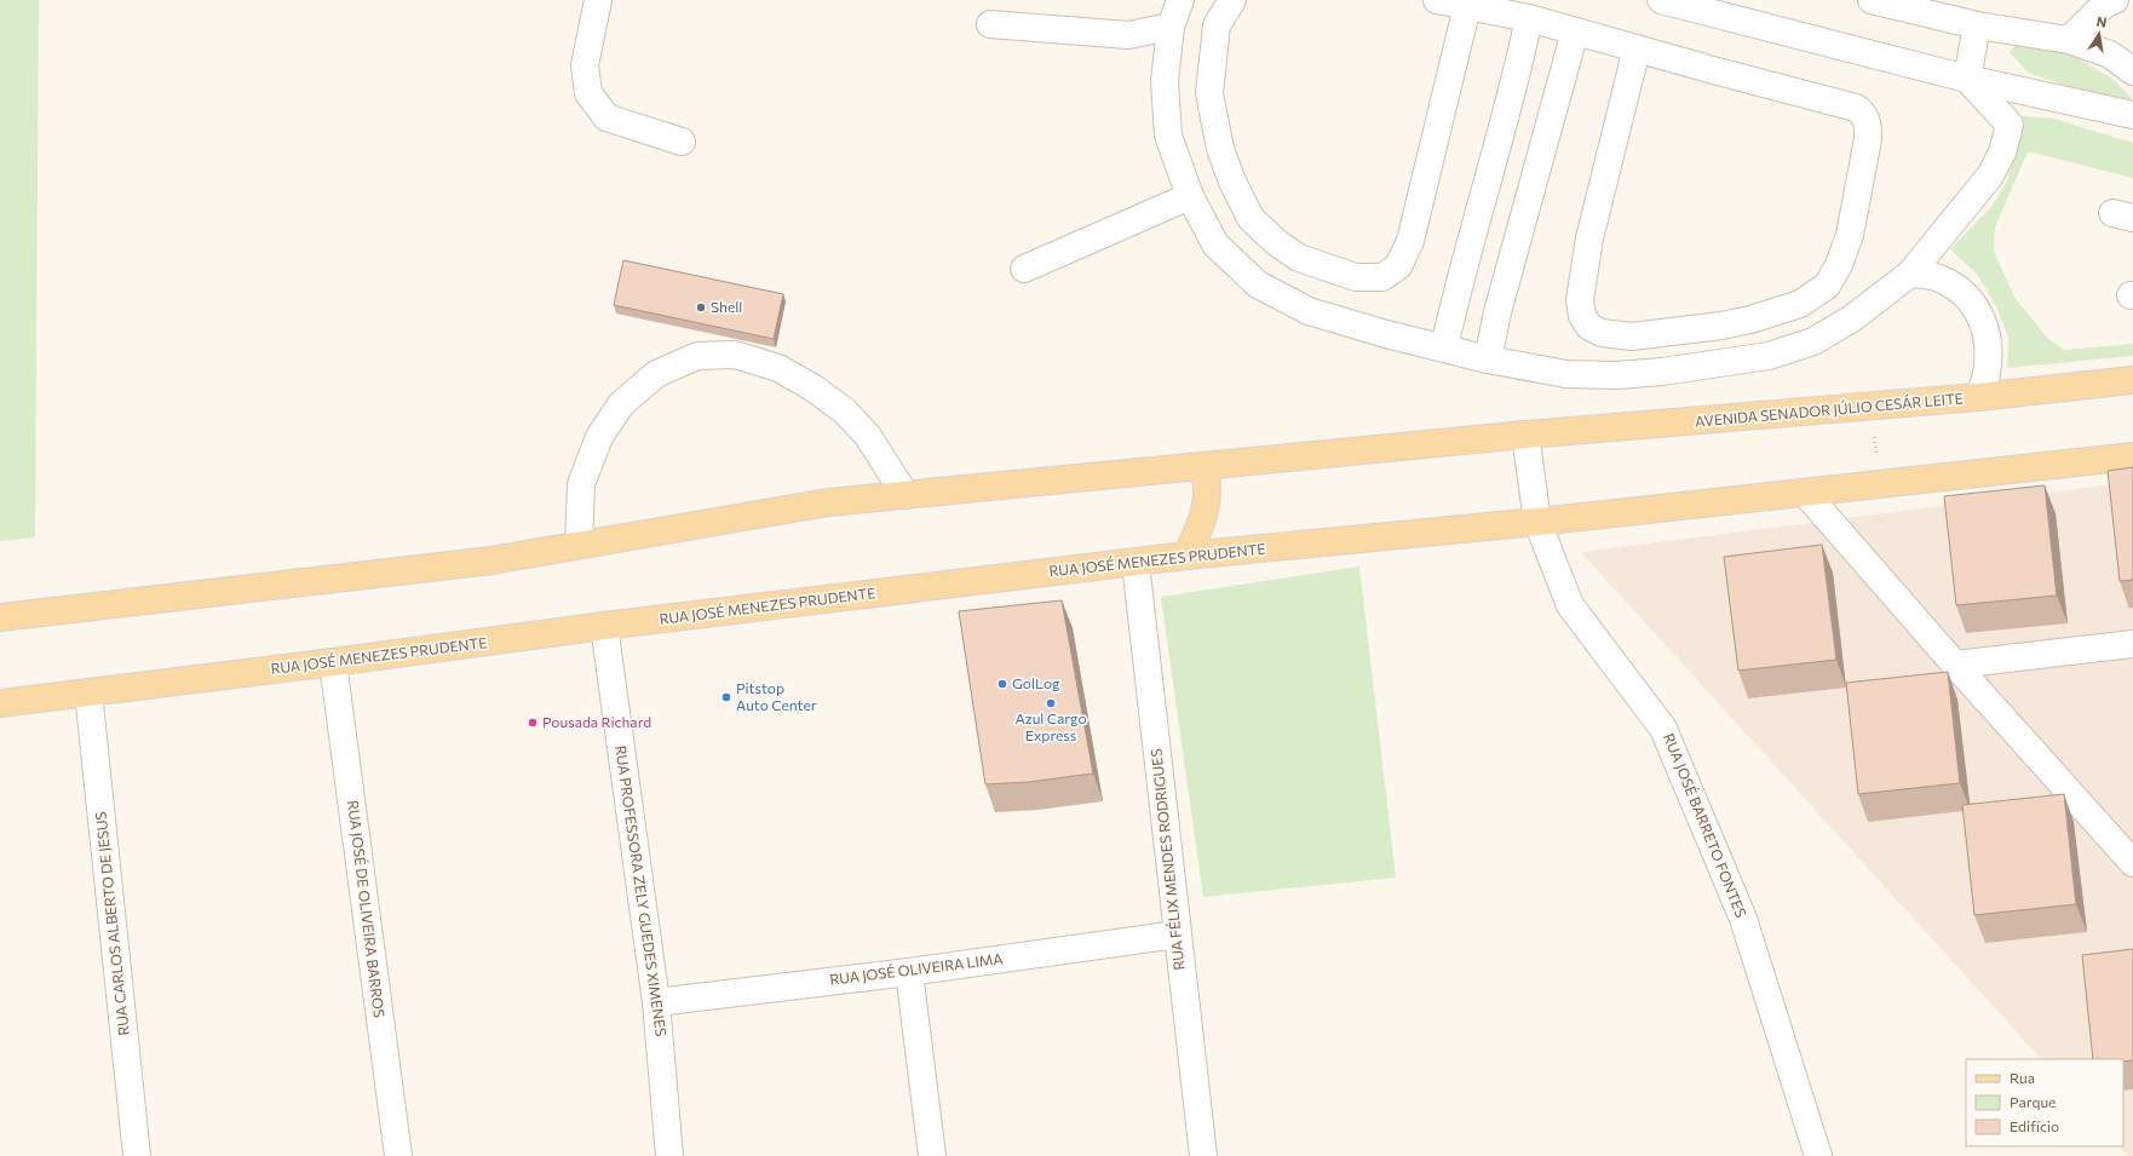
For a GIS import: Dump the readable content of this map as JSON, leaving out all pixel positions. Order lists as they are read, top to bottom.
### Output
{
  "streets": {
    "main road": ["AVENIDA SENADOR JÚLIO CESÁR LEITE", "RUA JOSÉ MENEZES PRUDENTE"],
    "street": [
      "RUA JOSÉ BARRETO FONTES",
      "RUA FÉLIX MENDES RODRIGUES",
      "RUA PROFESSORA ZELY GUEDES XIMENES",
      "RUA JOSÉ DE OLIVEIRA BARROS",
      "RUA CARLOS ALBERTO DE JESUS",
      "RUA JOSÉ OLIVEIRA LIMA"
    ]
  },
  "crossings": [
    ["AVENIDA SENADOR JÚLIO CESÁR LEITE", "RUA JOSÉ BARRETO FONTES"],
    ["RUA JOSÉ MENEZES PRUDENTE", "RUA JOSÉ BARRETO FONTES"],
    ["RUA JOSÉ MENEZES PRUDENTE", "RUA FÉLIX MENDES RODRIGUES"],
    ["RUA JOSÉ MENEZES PRUDENTE", "RUA PROFESSORA ZELY GUEDES XIMENES"],
    ["RUA JOSÉ MENEZES PRUDENTE", "RUA JOSÉ DE OLIVEIRA BARROS"],
    ["RUA JOSÉ MENEZES PRUDENTE", "RUA CARLOS ALBERTO DE JESUS"],
    ["RUA FÉLIX MENDES RODRIGUES", "RUA JOSÉ OLIVEIRA LIMA"],
    ["RUA PROFESSORA ZELY GUEDES XIMENES", "RUA JOSÉ OLIVEIRA LIMA"]
  ],
  "places": [
    "Shell",
    "GolLog",
    "Pitstop Auto Center",
    "Azul Cargo Express",
    "Pousada Richard"
  ],
  "legend": ["Rua", "Parque", "Edifício"],
  "north": "top"
}
